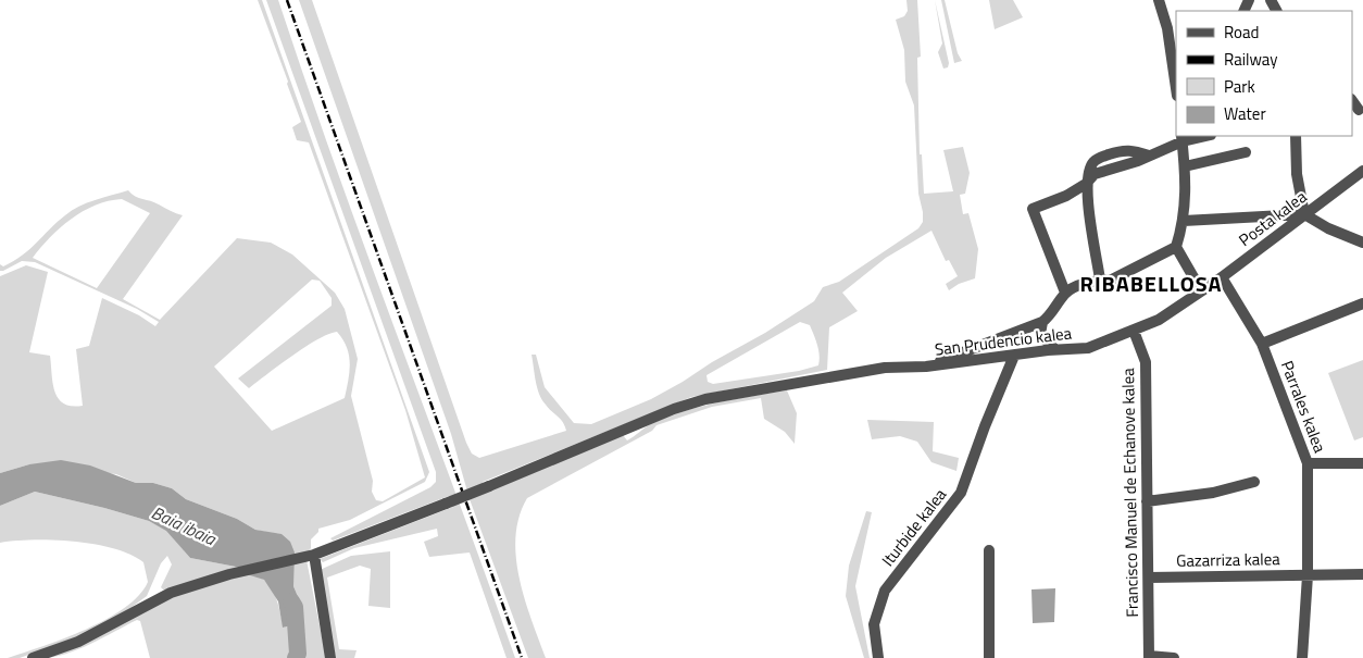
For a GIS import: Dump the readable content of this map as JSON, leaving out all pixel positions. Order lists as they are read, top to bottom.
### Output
{
  "streets": {
    "street": [
      "Posta kalea",
      "San Prudencio kalea",
      "Parrales kalea",
      "Francisco Manuel de Echanove kalea",
      "Iturbide kalea",
      "Gazarriza kalea"
    ]
  },
  "crossings": [
    ["Posta kalea", "San Prudencio kalea"],
    ["Posta kalea", "Parrales kalea"],
    ["San Prudencio kalea", "Francisco Manuel de Echanove kalea"],
    ["San Prudencio kalea", "Iturbide kalea"],
    ["Parrales kalea", "Gazarriza kalea"],
    ["Francisco Manuel de Echanove kalea", "Gazarriza kalea"]
  ],
  "districts": ["RIBABELLOSA"],
  "water": ["Baia ibaia"],
  "legend": [
    "Road",
    "Railway",
    "Park",
    "Water"
  ]
}
